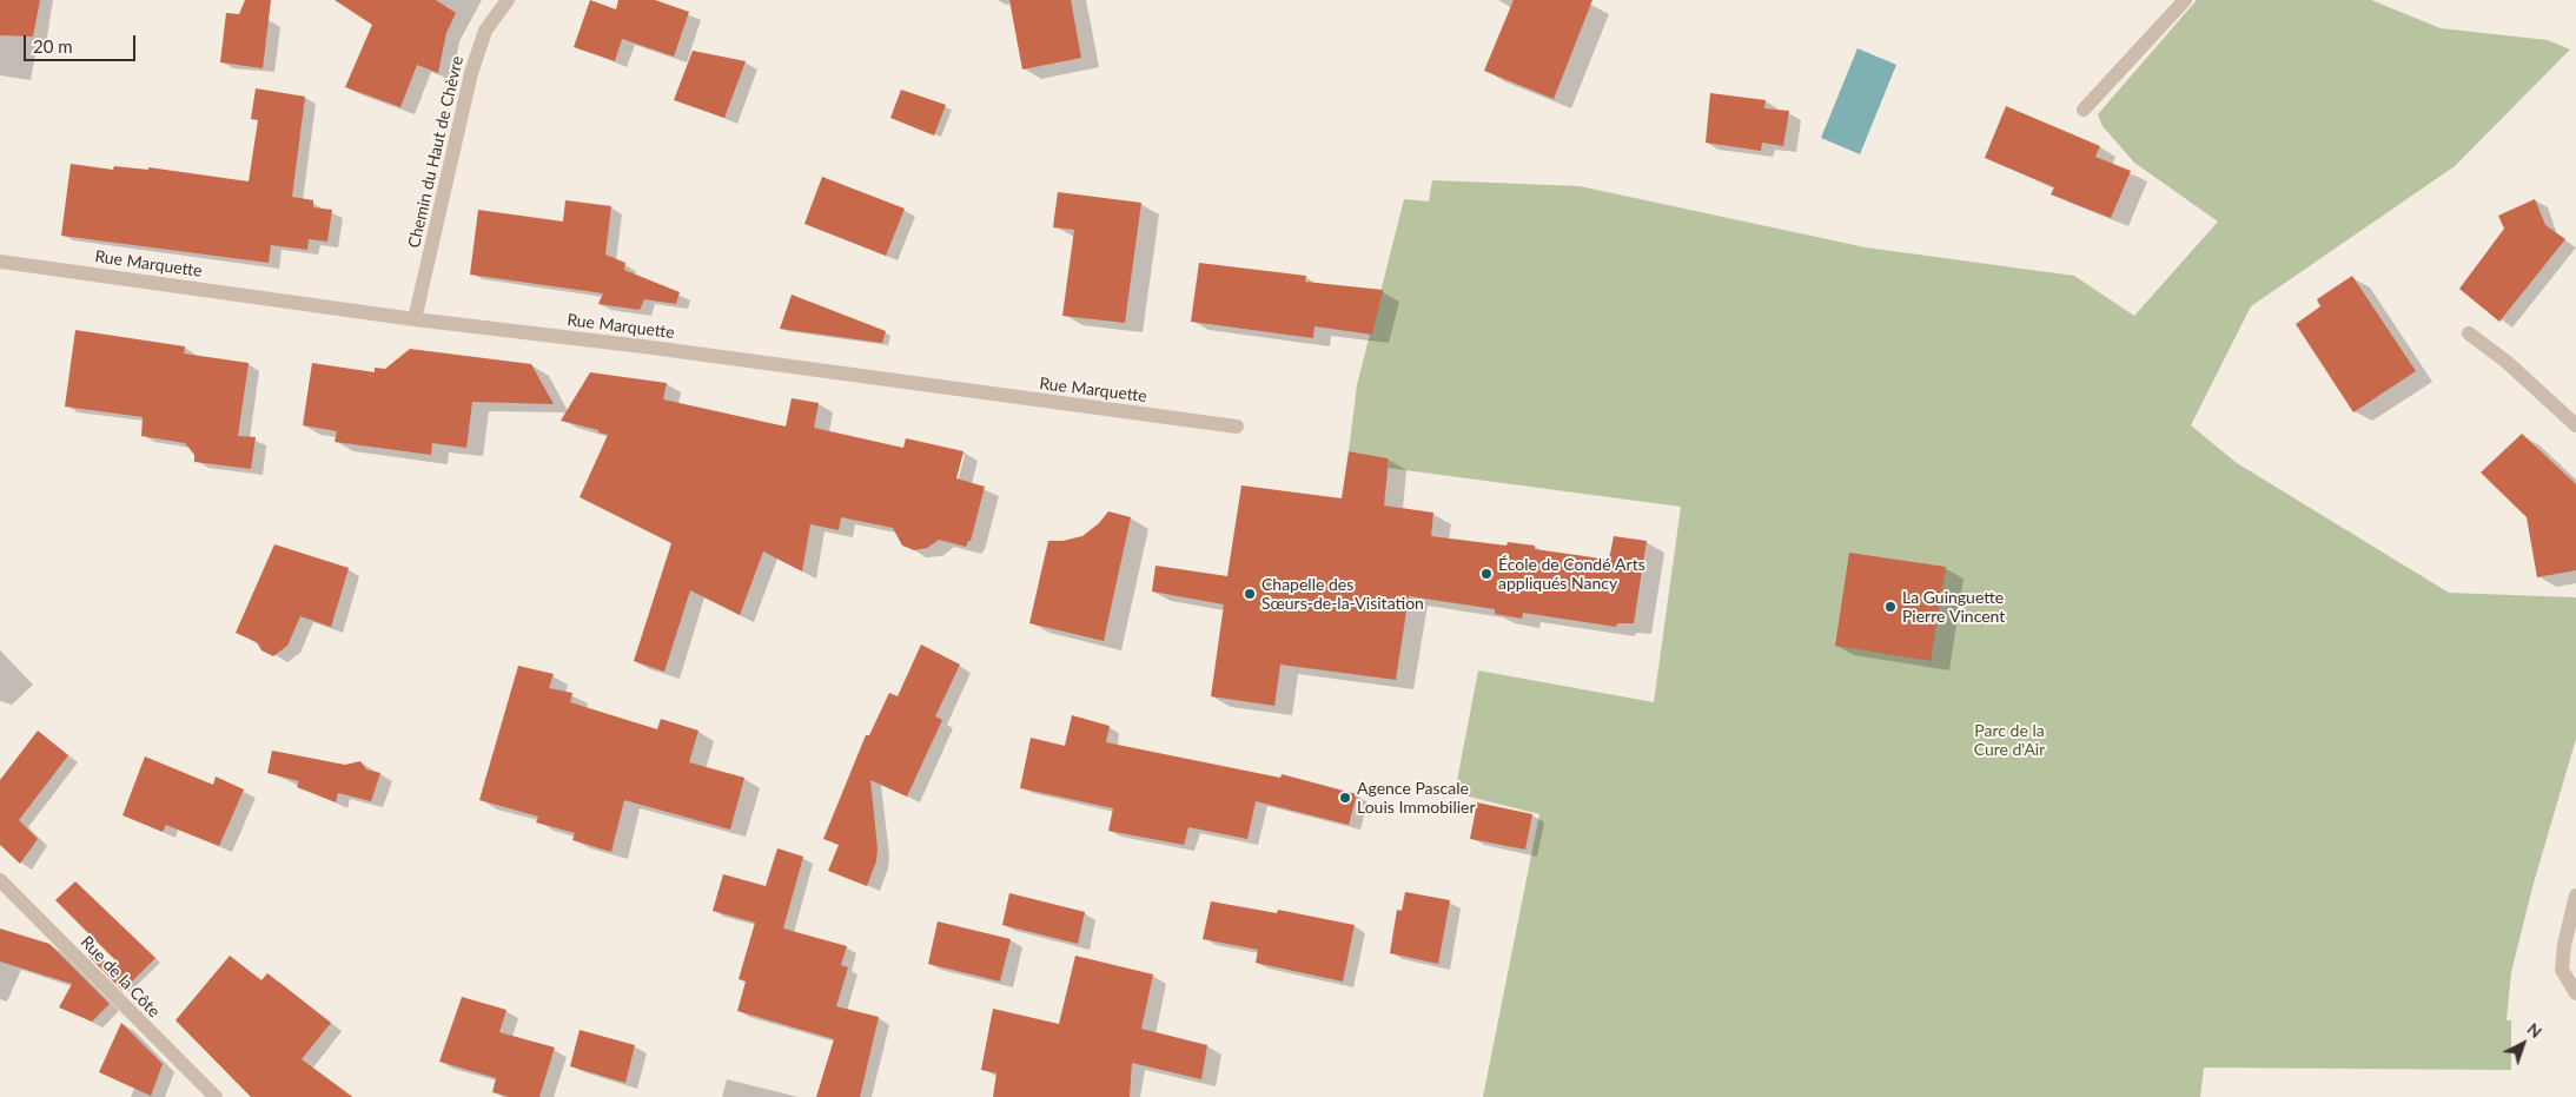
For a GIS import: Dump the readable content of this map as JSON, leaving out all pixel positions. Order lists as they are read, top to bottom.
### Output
{
  "streets": {
    "street": ["Chemin du Haut de Chèvre", "Rue Marquette", "Rue de la Côte"]
  },
  "crossings": [
    ["Chemin du Haut de Chèvre", "Rue Marquette"]
  ],
  "parks": ["Parc de la Cure d'Air"],
  "places": [
    "École de Condé Arts appliqués Nancy",
    "Chapelle des Sœurs-de-la-Visitation",
    "La Guinguette Pierre Vincent",
    "Agence Pascale Louis Immobilier"
  ],
  "scale_bar": "20 m",
  "north": "top right"
}
